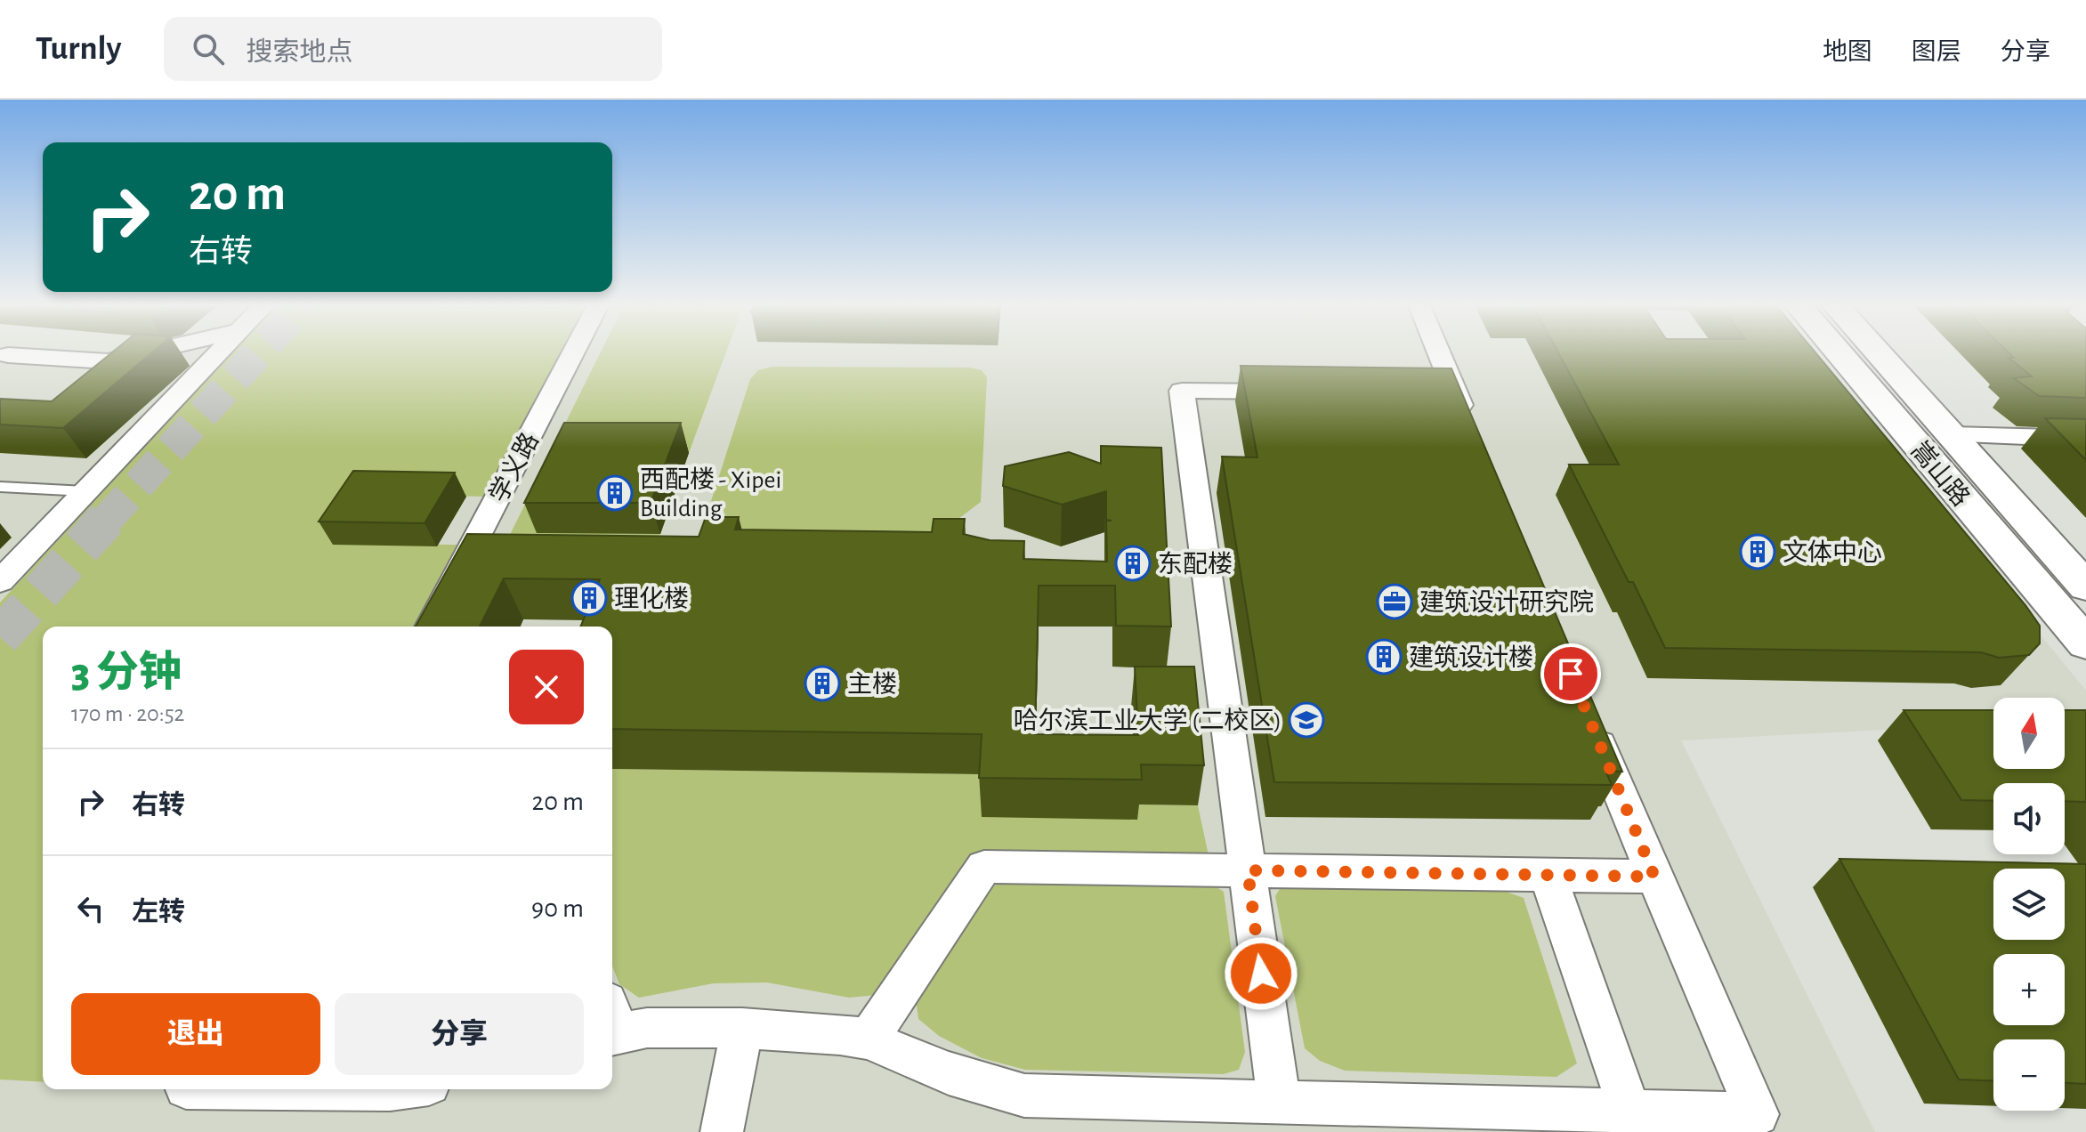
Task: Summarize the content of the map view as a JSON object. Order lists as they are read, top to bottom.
{
  "streets": {
    "main road": ["嵩山路"],
    "street": ["学义路"]
  },
  "places": {
    "building": [
      "西配楼 - Xipei Building",
      "文体中心",
      "东配楼",
      "理化楼",
      "建筑设计楼",
      "主楼"
    ],
    "office": ["建筑设计研究院"],
    "school or university": ["哈尔滨工业大学 (二校区)"]
  },
  "north": "top",
  "page": {
    "header": "Turnly",
    "search": "搜索地点",
    "nav": ["地图", "图层", "分享"],
    "turn": ["20 m", "右转"],
    "heading": ["3 分钟", "170 m · 20:52"],
    "map_buttons": ["+", "−"],
    "list": [
      {
        "name": "右转",
        "value": "20 m"
      },
      {
        "name": "左转",
        "value": "90 m"
      }
    ],
    "buttons": ["退出", "分享"]
  }
}
